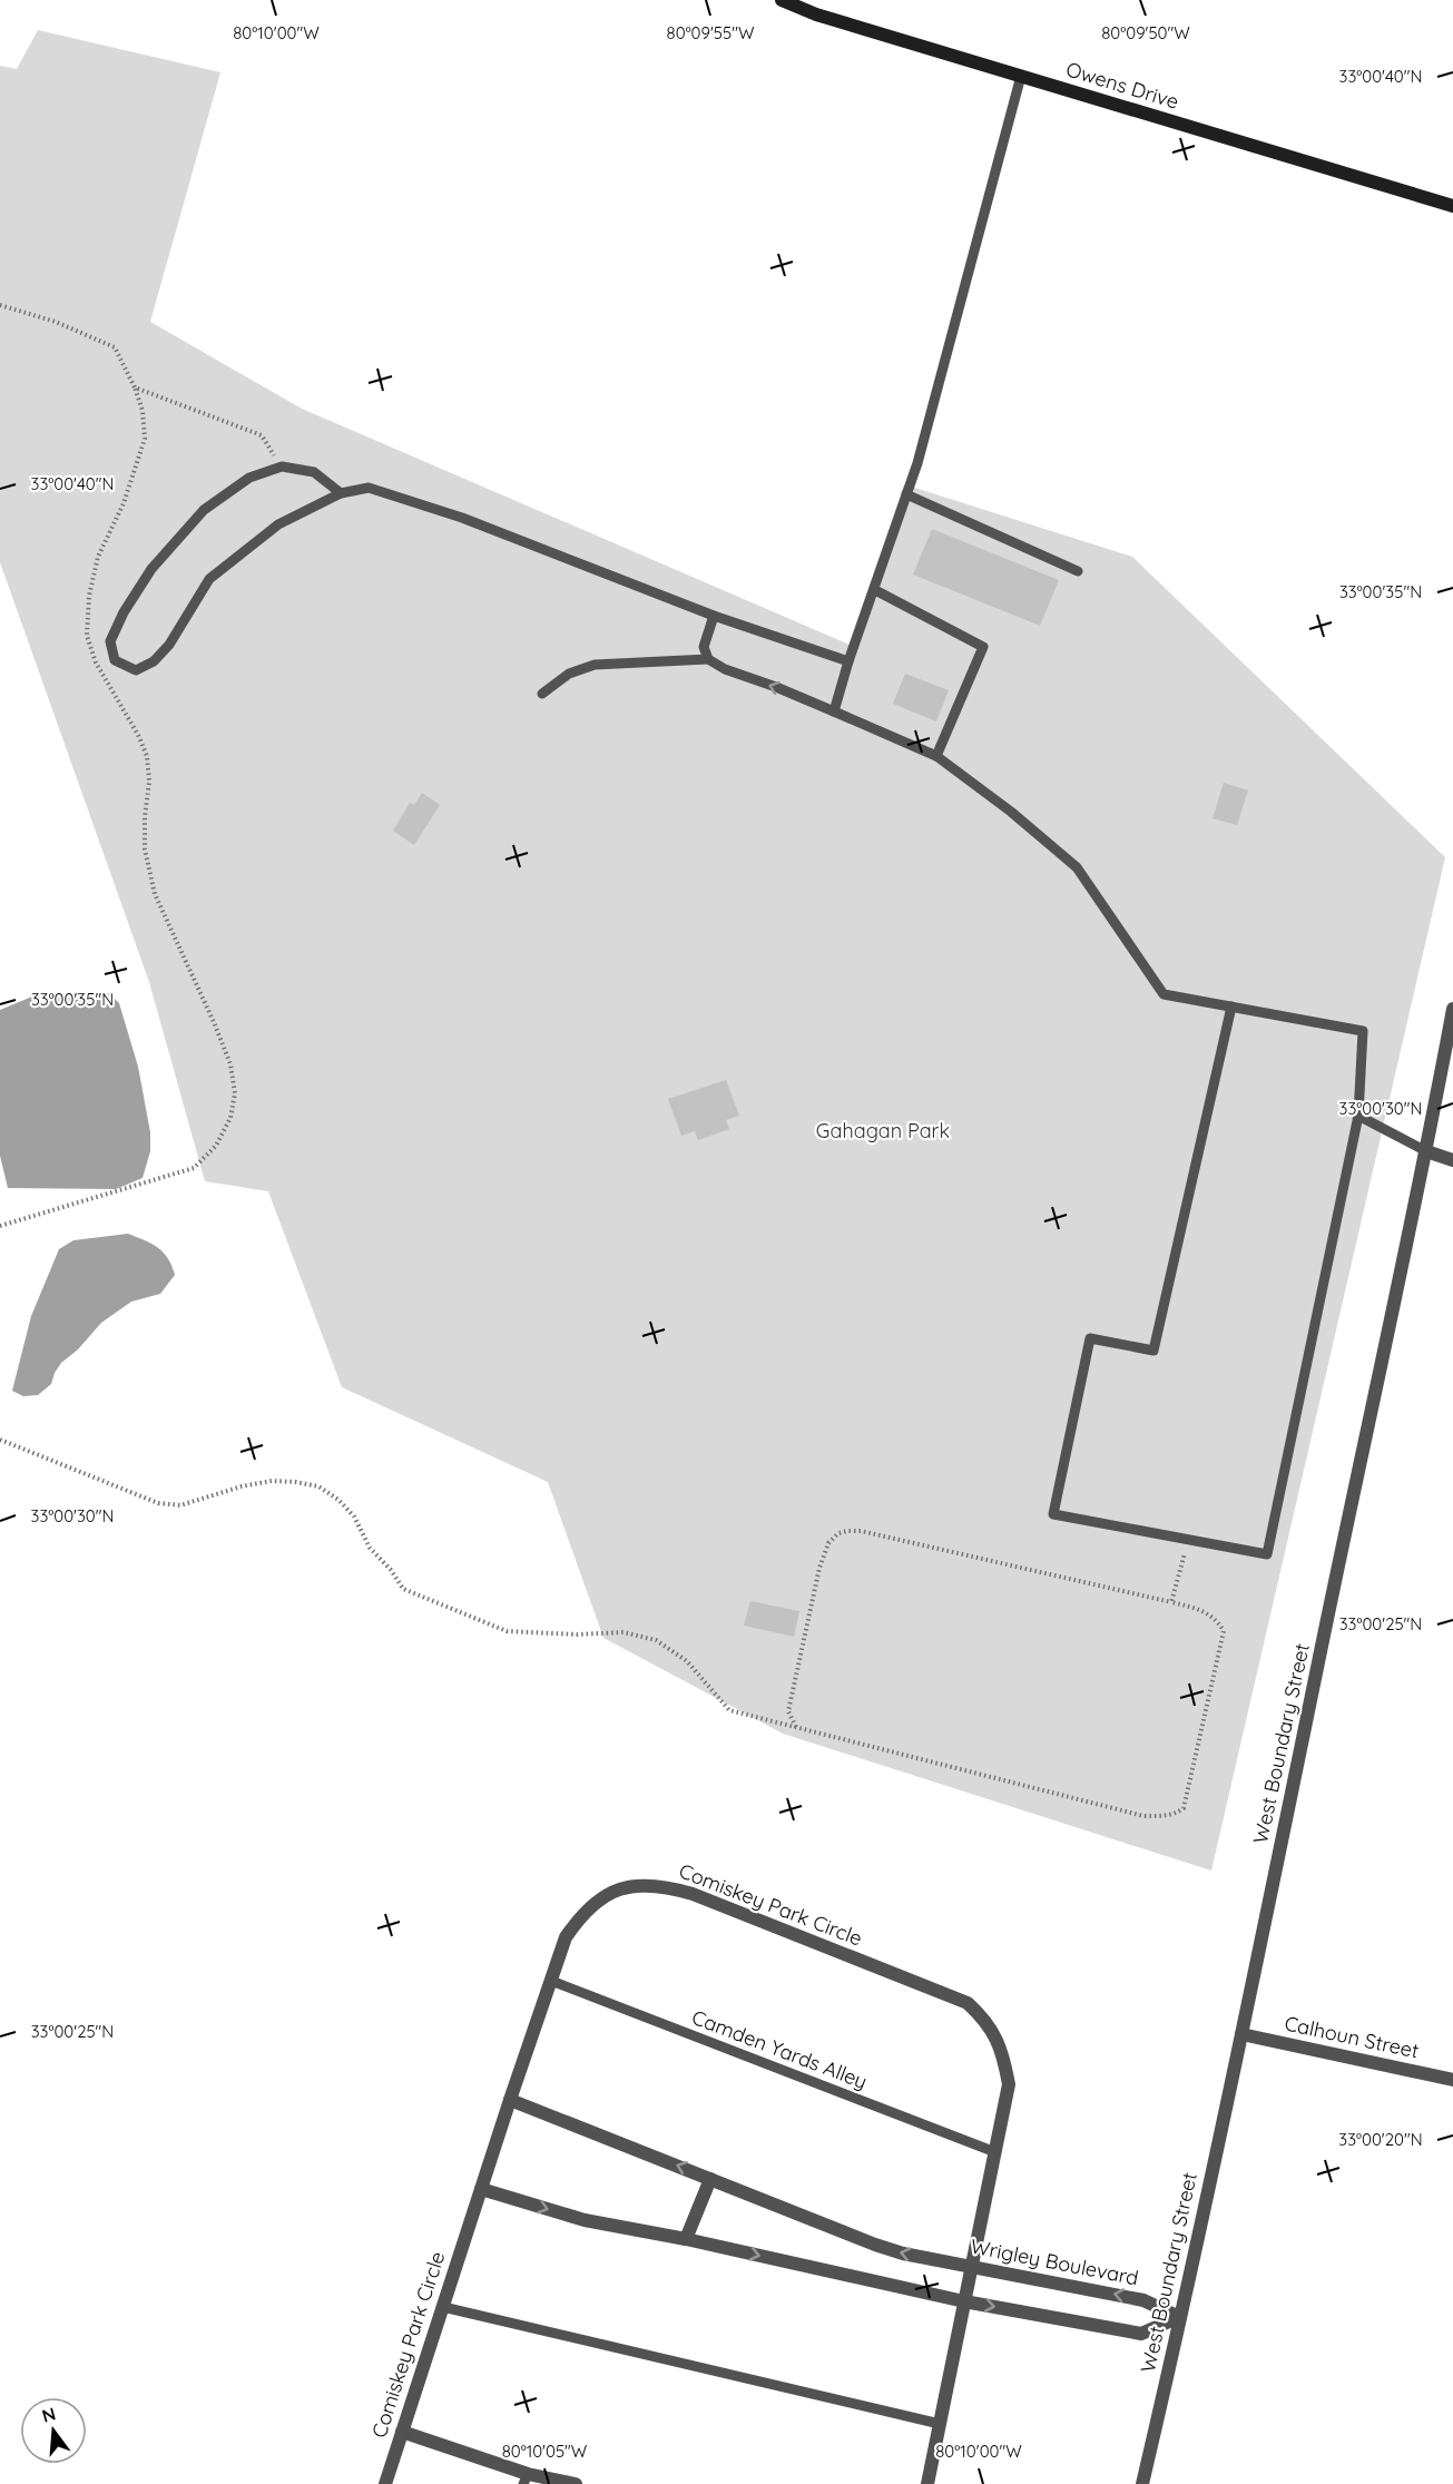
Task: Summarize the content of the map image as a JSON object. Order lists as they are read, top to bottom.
{
  "streets": {
    "street": [
      "Owens Drive",
      "West Boundary Street",
      "Comiskey Park Circle",
      "Calhoun Street",
      "Wrigley Boulevard"
    ],
    "lane": ["Camden Yards Alley"]
  },
  "crossings": [
    ["West Boundary Street", "Calhoun Street"],
    ["West Boundary Street", "Wrigley Boulevard"],
    ["Comiskey Park Circle", "Camden Yards Alley"],
    ["Comiskey Park Circle", "Wrigley Boulevard"]
  ],
  "parks": ["Gahagan Park"],
  "north": "top",
  "coordinates": [
    "80°10'00\"W",
    "80°09'55\"W",
    "80°09'50\"W",
    "33°00'40\"N",
    "33°00'35\"N",
    "33°00'30\"N",
    "33°00'25\"N",
    "33°00'20\"N",
    "80°10'05\"W"
  ]
}
